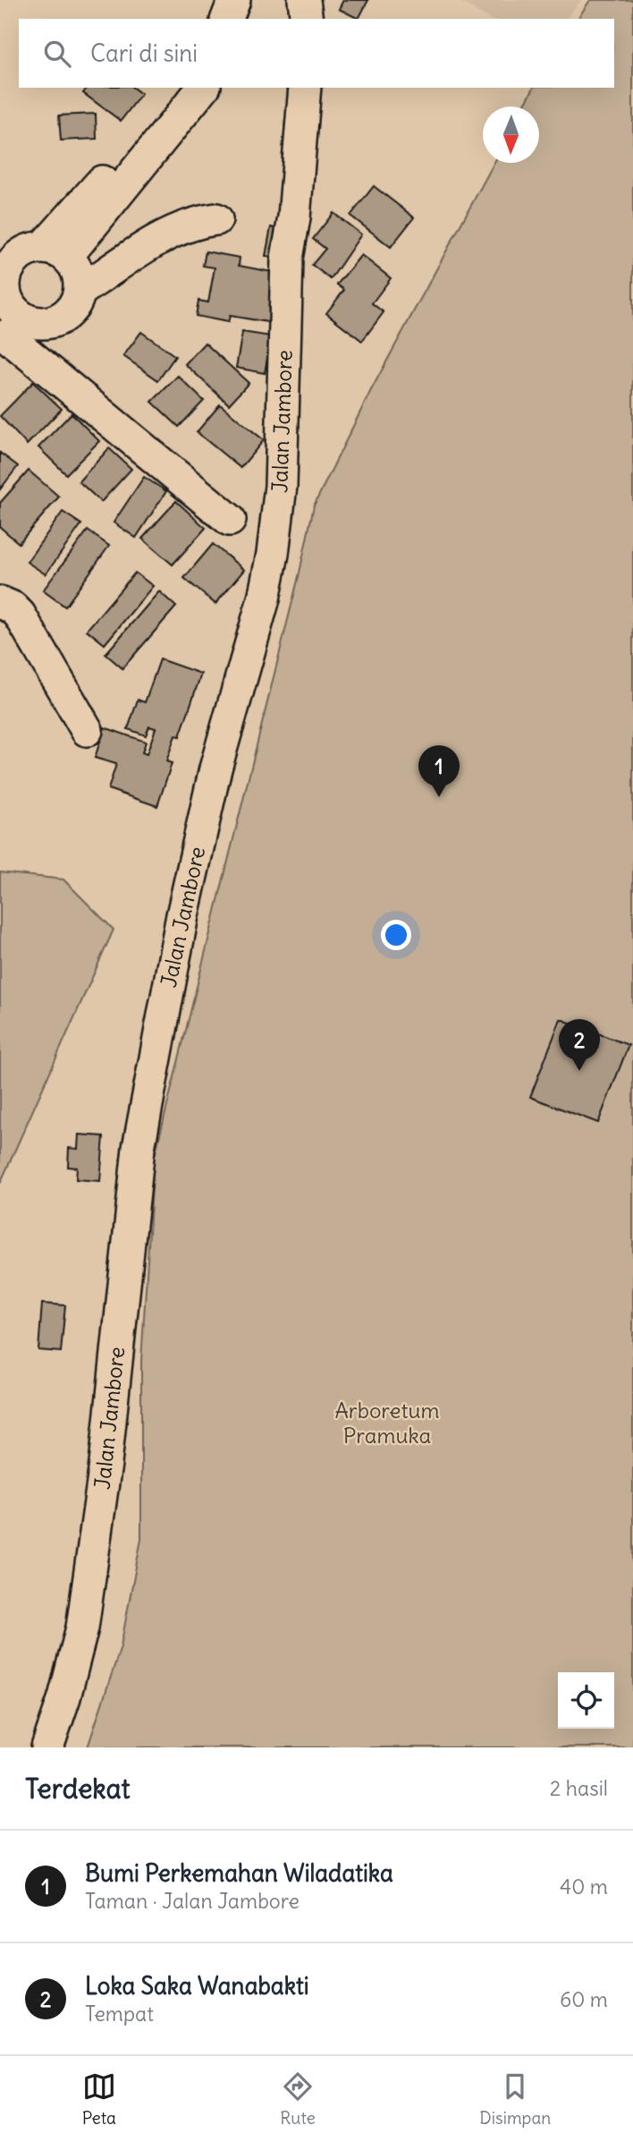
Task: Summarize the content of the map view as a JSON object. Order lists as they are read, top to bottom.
{
  "streets": {
    "street": ["Jalan Jambore"]
  },
  "parks": ["Arboretum Pramuka"],
  "north": "bottom",
  "page": {
    "search": "Cari di sini",
    "pins": ["1", "2"],
    "heading": ["Terdekat", "2 hasil"],
    "list": [
      {
        "mark": "1",
        "name": "Bumi Perkemahan Wiladatika",
        "note": "Taman · Jalan Jambore",
        "value": "40 m"
      },
      {
        "mark": "2",
        "name": "Loka Saka Wanabakti",
        "note": "Tempat",
        "value": "60 m"
      }
    ],
    "nav": ["Peta", "Rute", "Disimpan"]
  }
}
